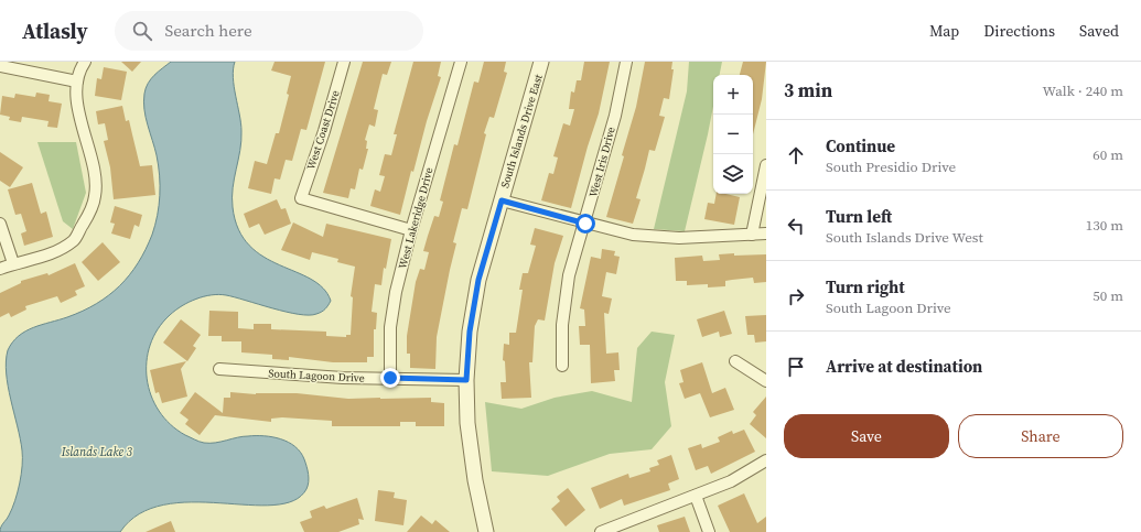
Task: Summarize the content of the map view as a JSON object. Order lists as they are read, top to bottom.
{
  "streets": {
    "street": [
      "West Coast Drive",
      "South Islands Drive East",
      "West Iris Drive",
      "West Lakeridge Drive",
      "South Lagoon Drive"
    ]
  },
  "crossings": [
    ["West Coast Drive", "West Lakeridge Drive"],
    ["South Islands Drive East", "South Lagoon Drive"],
    ["West Lakeridge Drive", "South Lagoon Drive"]
  ],
  "water": ["Islands Lake 3"],
  "page": {
    "header": "Atlasly",
    "search": "Search here",
    "nav": ["Map", "Directions", "Saved"],
    "heading": ["3 min", "Walk · 240 m"],
    "map_buttons": ["+", "−"],
    "list": [
      ["Continue", "South Presidio Drive", "60 m"],
      ["Turn left", "South Islands Drive West", "130 m"],
      ["Turn right", "South Lagoon Drive", "50 m"],
      "Arrive at destination"
    ],
    "buttons": ["Save", "Share"]
  }
}
